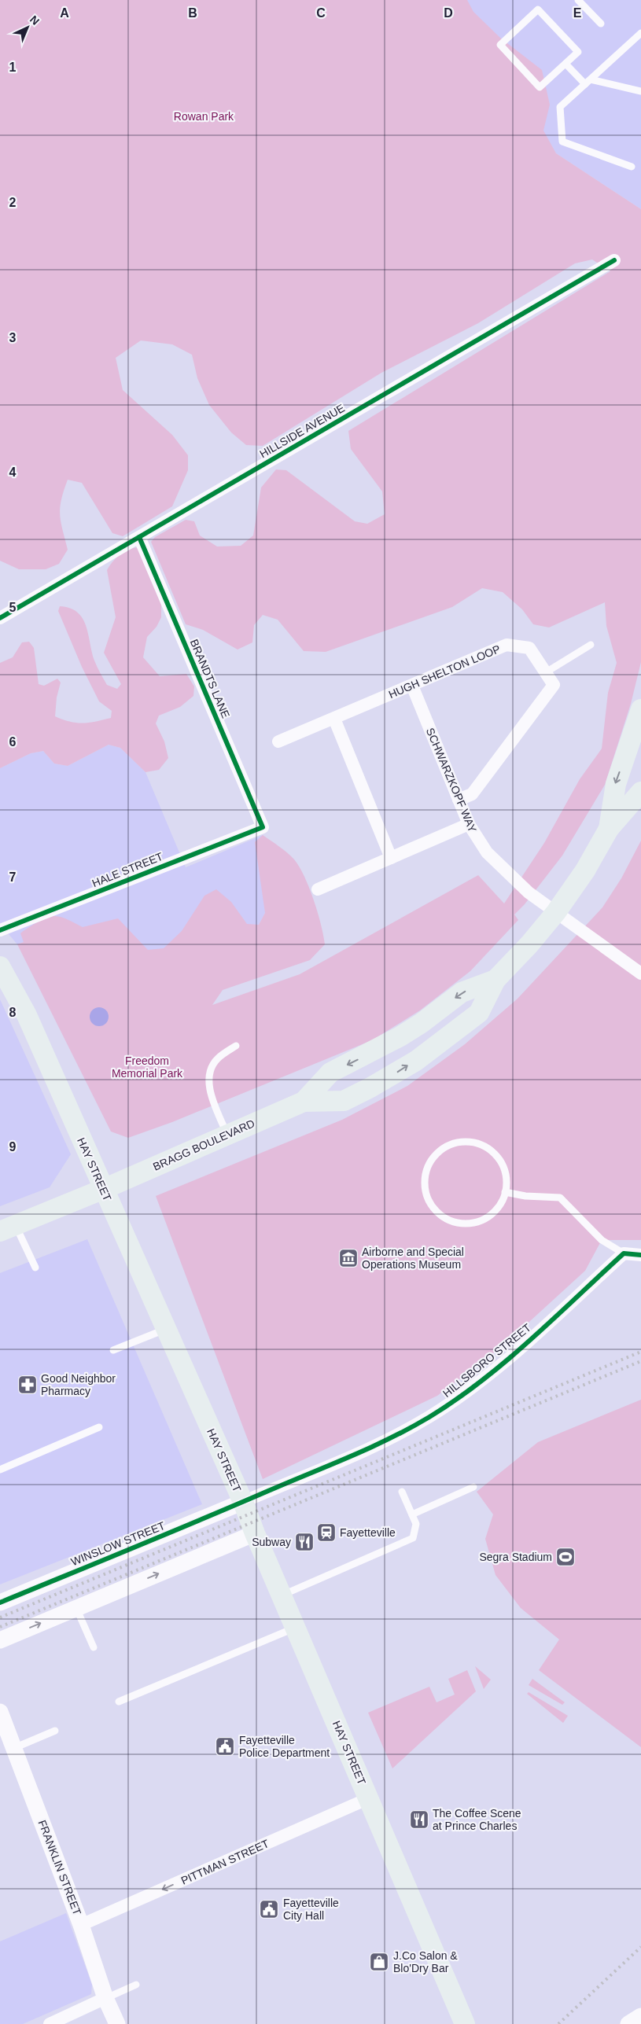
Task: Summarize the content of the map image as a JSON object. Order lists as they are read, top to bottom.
{
  "streets": {
    "main road": ["BRAGG BOULEVARD", "HAY STREET"],
    "street": [
      "HILLSIDE AVENUE",
      "HUGH SHELTON LOOP",
      "BRANDTS LANE",
      "SCHWARZKOPF WAY",
      "HALE STREET",
      "HILLSBORO STREET",
      "WINSLOW STREET",
      "PITTMAN STREET",
      "FRANKLIN STREET"
    ]
  },
  "crossings": [
    ["HILLSIDE AVENUE", "BRANDTS LANE"],
    ["HUGH SHELTON LOOP", "SCHWARZKOPF WAY"],
    ["BRANDTS LANE", "HALE STREET"],
    ["SCHWARZKOPF WAY", "BRAGG BOULEVARD"],
    ["BRAGG BOULEVARD", "HAY STREET"],
    ["HAY STREET", "HILLSBORO STREET"],
    ["HAY STREET", "WINSLOW STREET"],
    ["HAY STREET", "PITTMAN STREET"],
    ["HILLSBORO STREET", "WINSLOW STREET"],
    ["PITTMAN STREET", "FRANKLIN STREET"]
  ],
  "one_way": ["PITTMAN STREET"],
  "parks": ["Rowan Park", "Freedom Memorial Park"],
  "places": {
    "museum": ["Airborne and Special Operations Museum"],
    "pharmacy": ["Good Neighbor Pharmacy"],
    "station": ["Fayetteville"],
    "restaurant": ["Subway", "The Coffee Scene at Prince Charles"],
    "sports": ["Segra Stadium"],
    "public building": ["Fayetteville Police Department", "Fayetteville City Hall"],
    "shop": ["J.Co Salon & Blo'Dry Bar"]
  },
  "north": "top right",
  "grid": {
    "columns": [
      "A",
      "B",
      "C",
      "D",
      "E"
    ],
    "rows": [
      "1",
      "2",
      "3",
      "4",
      "5",
      "6",
      "7",
      "8",
      "9"
    ]
  }
}
